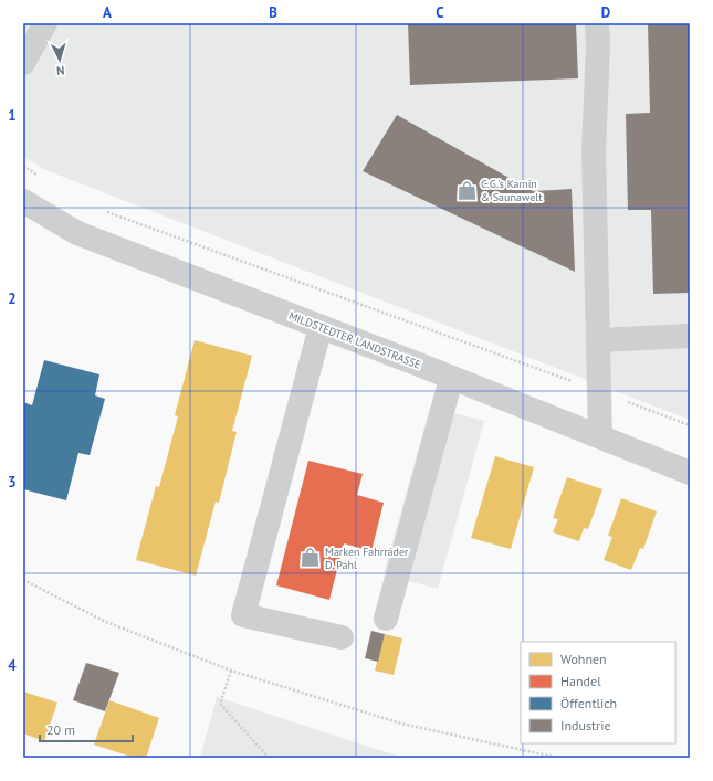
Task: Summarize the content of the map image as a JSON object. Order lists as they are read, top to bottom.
{
  "streets": {
    "street": ["MILDSTEDTER LANDSTRASSE"]
  },
  "places": {
    "shop": ["C.G.'s Kamin & Saunawelt", "Marken Fahrräder D. Pahl"]
  },
  "legend": [
    "Wohnen",
    "Handel",
    "Öffentlich",
    "Industrie"
  ],
  "scale_bar": "20 m",
  "north": "bottom",
  "grid": {
    "columns": [
      "A",
      "B",
      "C",
      "D"
    ],
    "rows": [
      "1",
      "2",
      "3",
      "4"
    ]
  }
}
